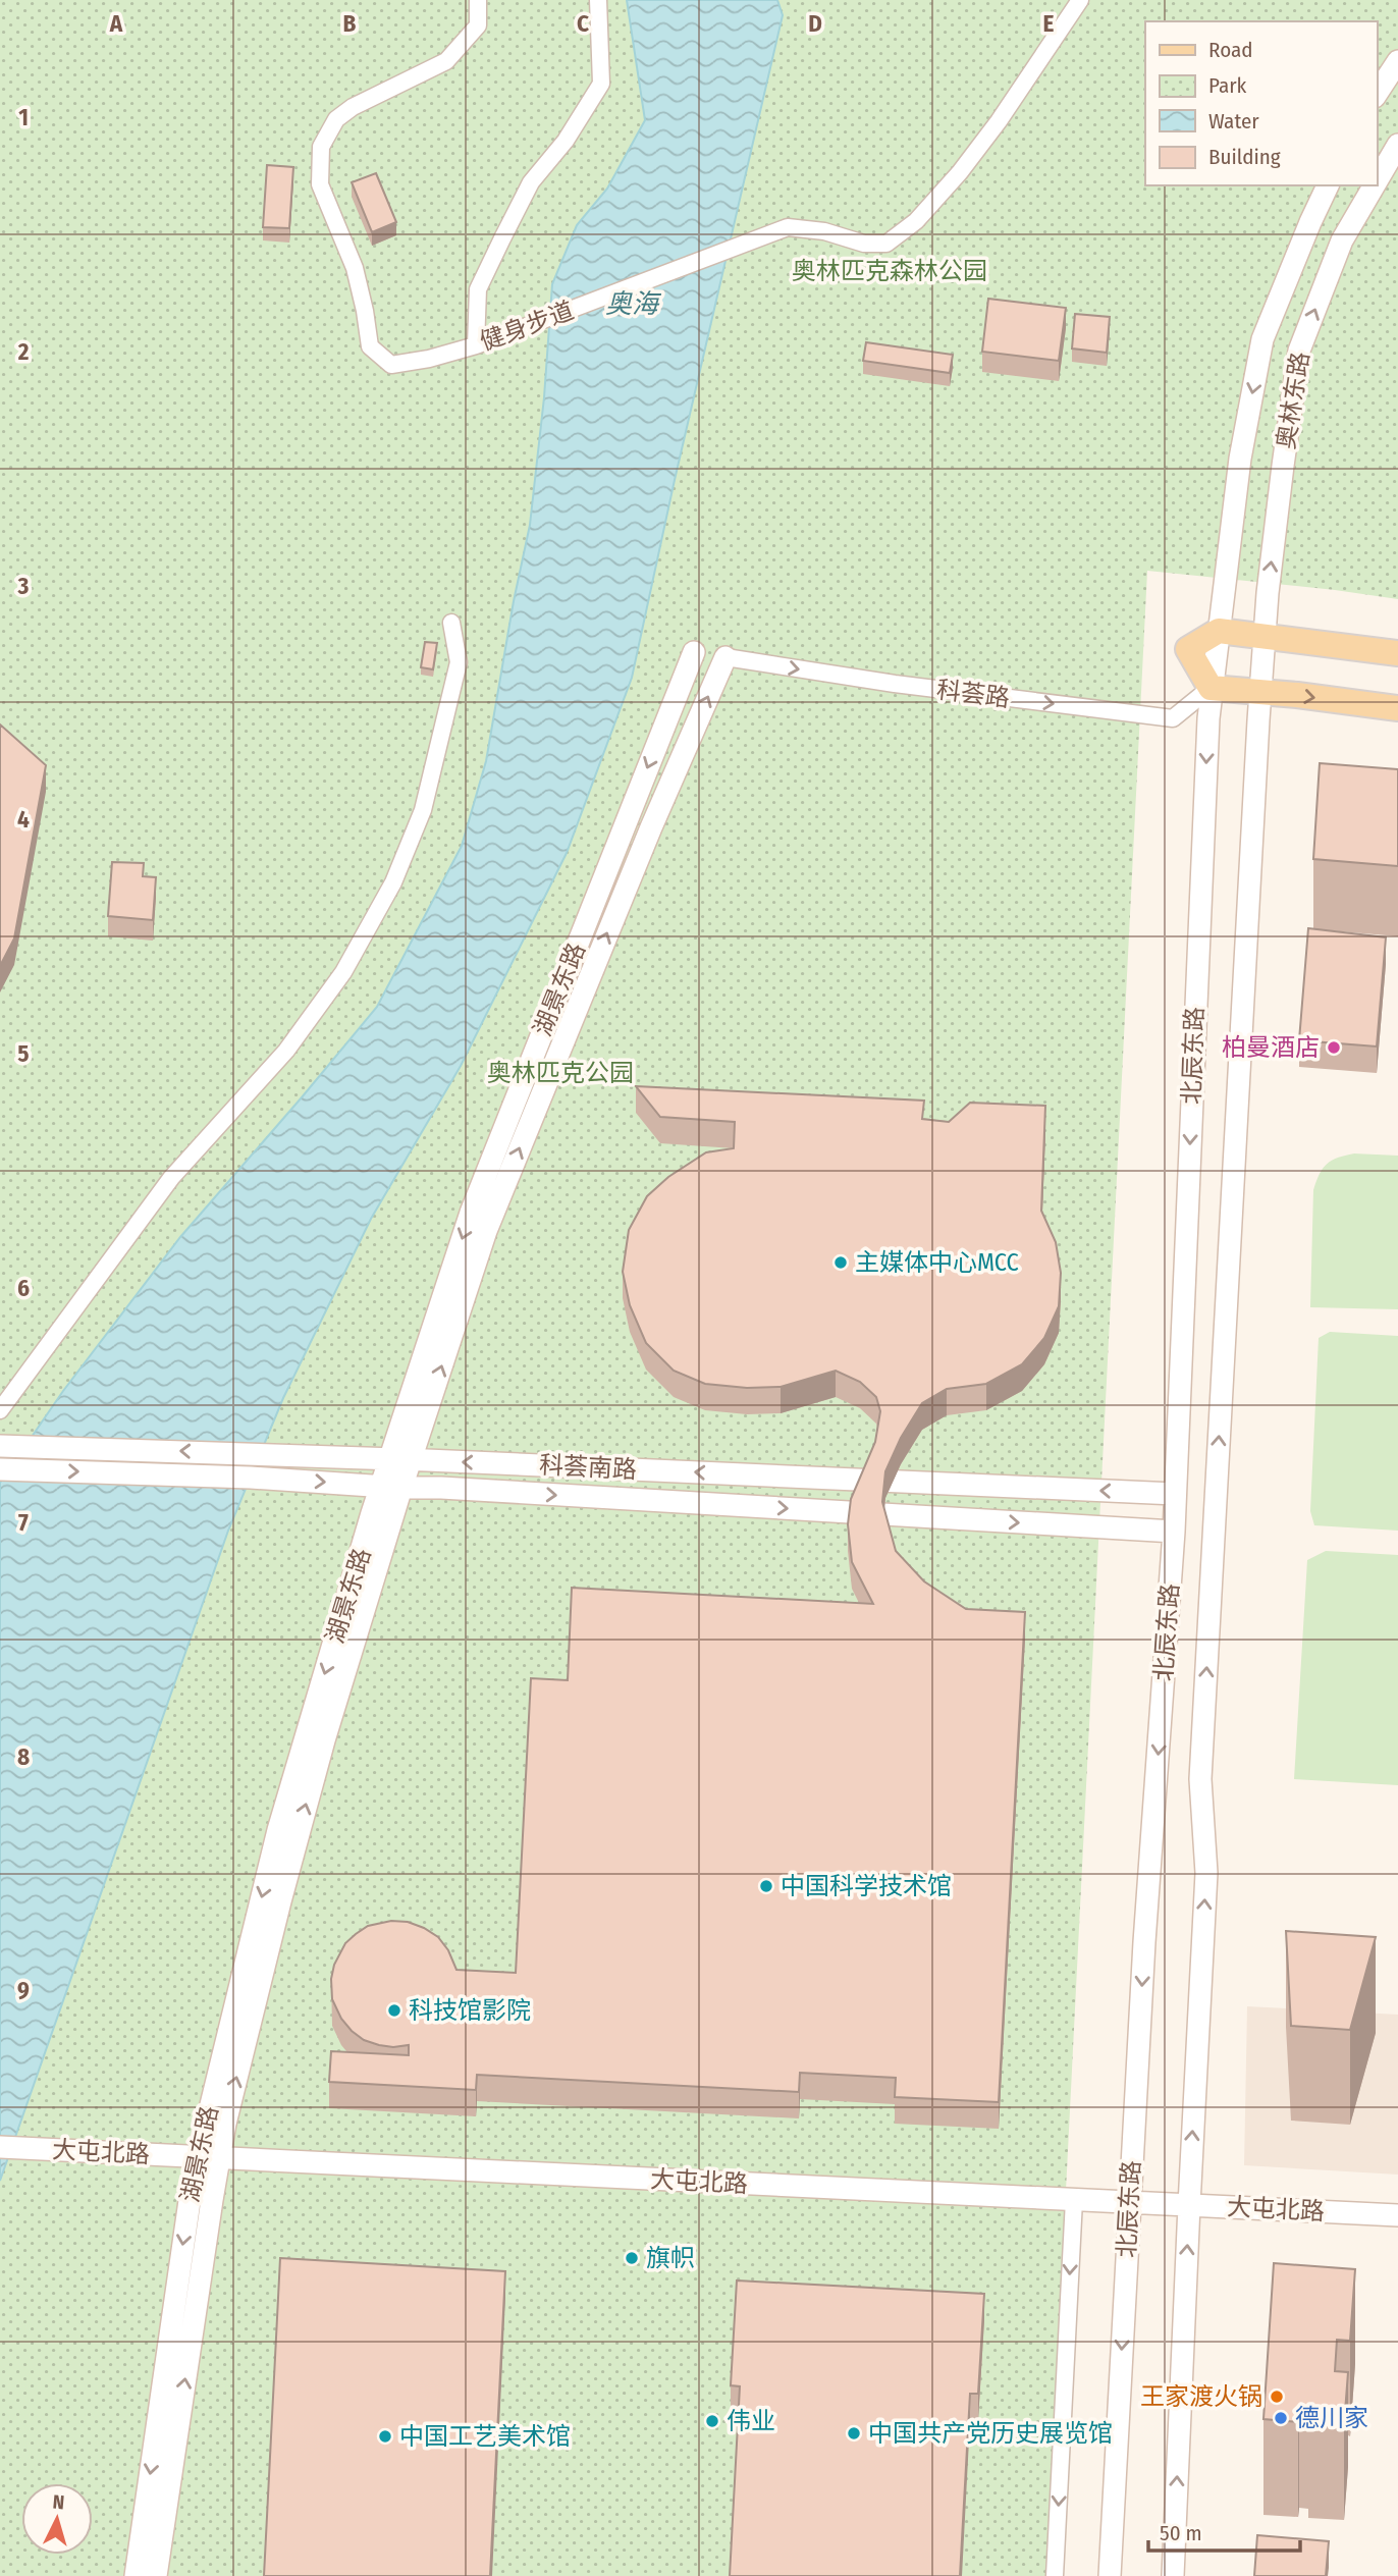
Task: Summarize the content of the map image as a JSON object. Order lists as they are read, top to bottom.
{
  "streets": {
    "street": [
      "健身步道",
      "奥林东路",
      "科荟路",
      "湖景东路",
      "北辰东路",
      "科荟南路",
      "大屯北路"
    ]
  },
  "crossings": [
    ["奥林东路", "北辰东路"],
    ["科荟路", "湖景东路"],
    ["科荟路", "北辰东路"],
    ["湖景东路", "科荟南路"],
    ["湖景东路", "大屯北路"],
    ["北辰东路", "科荟南路"],
    ["北辰东路", "大屯北路"]
  ],
  "one_way": ["科荟路"],
  "water": ["奥海"],
  "parks": ["奥林匹克森林公园", "奥林匹克公园"],
  "places": [
    "柏曼酒店",
    "主媒体中心MCC",
    "中国科学技术馆",
    "科技馆影院",
    "旗帜",
    "王家渡火锅",
    "德川家",
    "伟业",
    "中国共产党历史展览馆",
    "中国工艺美术馆"
  ],
  "legend": [
    "Road",
    "Park",
    "Water",
    "Building"
  ],
  "scale_bar": "50 m",
  "north": "top",
  "grid": {
    "columns": [
      "A",
      "B",
      "C",
      "D",
      "E"
    ],
    "rows": [
      "1",
      "2",
      "3",
      "4",
      "5",
      "6",
      "7",
      "8",
      "9"
    ]
  }
}
